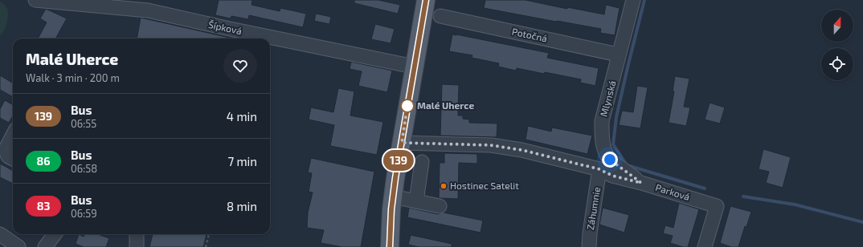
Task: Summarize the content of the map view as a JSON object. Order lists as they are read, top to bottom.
{
  "streets": {
    "street": [
      "Šípková",
      "Potočná",
      "Mlynská",
      "Parková",
      "Záhumnie"
    ]
  },
  "crossings": [
    ["Potočná", "Mlynská"],
    ["Mlynská", "Parková"],
    ["Parková", "Záhumnie"]
  ],
  "places": ["Malé Uherce", "Hostinec Satelit"],
  "lines": ["bus line 139"],
  "north": "top",
  "page": {
    "on_map": "139",
    "heading": ["Malé Uherce", "Walk · 3 min · 200 m"],
    "list": [
      {
        "mark": "139",
        "name": "Bus",
        "note": "06:55",
        "value": "4 min"
      },
      {
        "mark": "86",
        "name": "Bus",
        "note": "06:58",
        "value": "7 min"
      },
      {
        "mark": "83",
        "name": "Bus",
        "note": "06:59",
        "value": "8 min"
      }
    ]
  }
}
